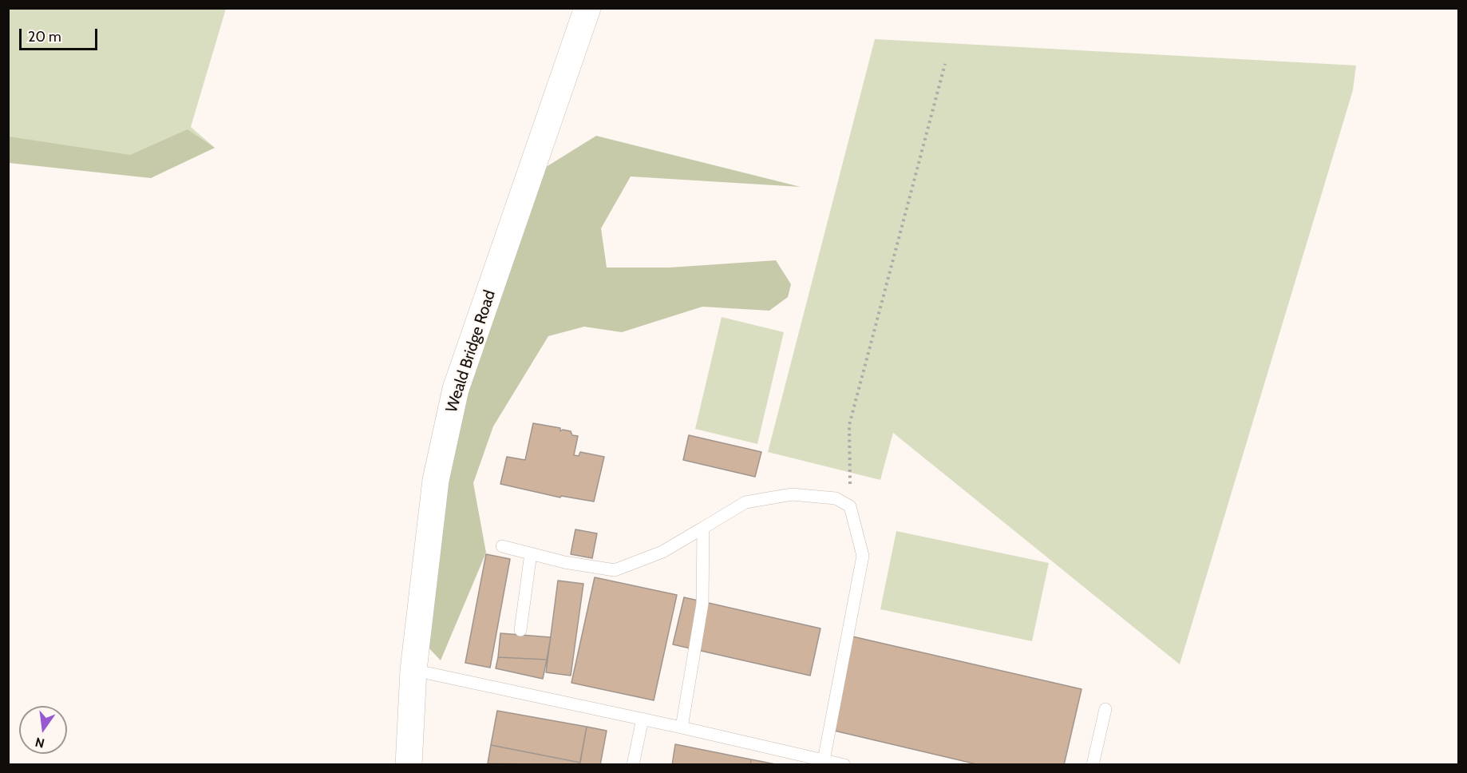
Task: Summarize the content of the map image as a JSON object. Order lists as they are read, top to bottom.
{
  "streets": {
    "street": ["Weald Bridge Road"]
  },
  "scale_bar": "20 m",
  "north": "bottom"
}
